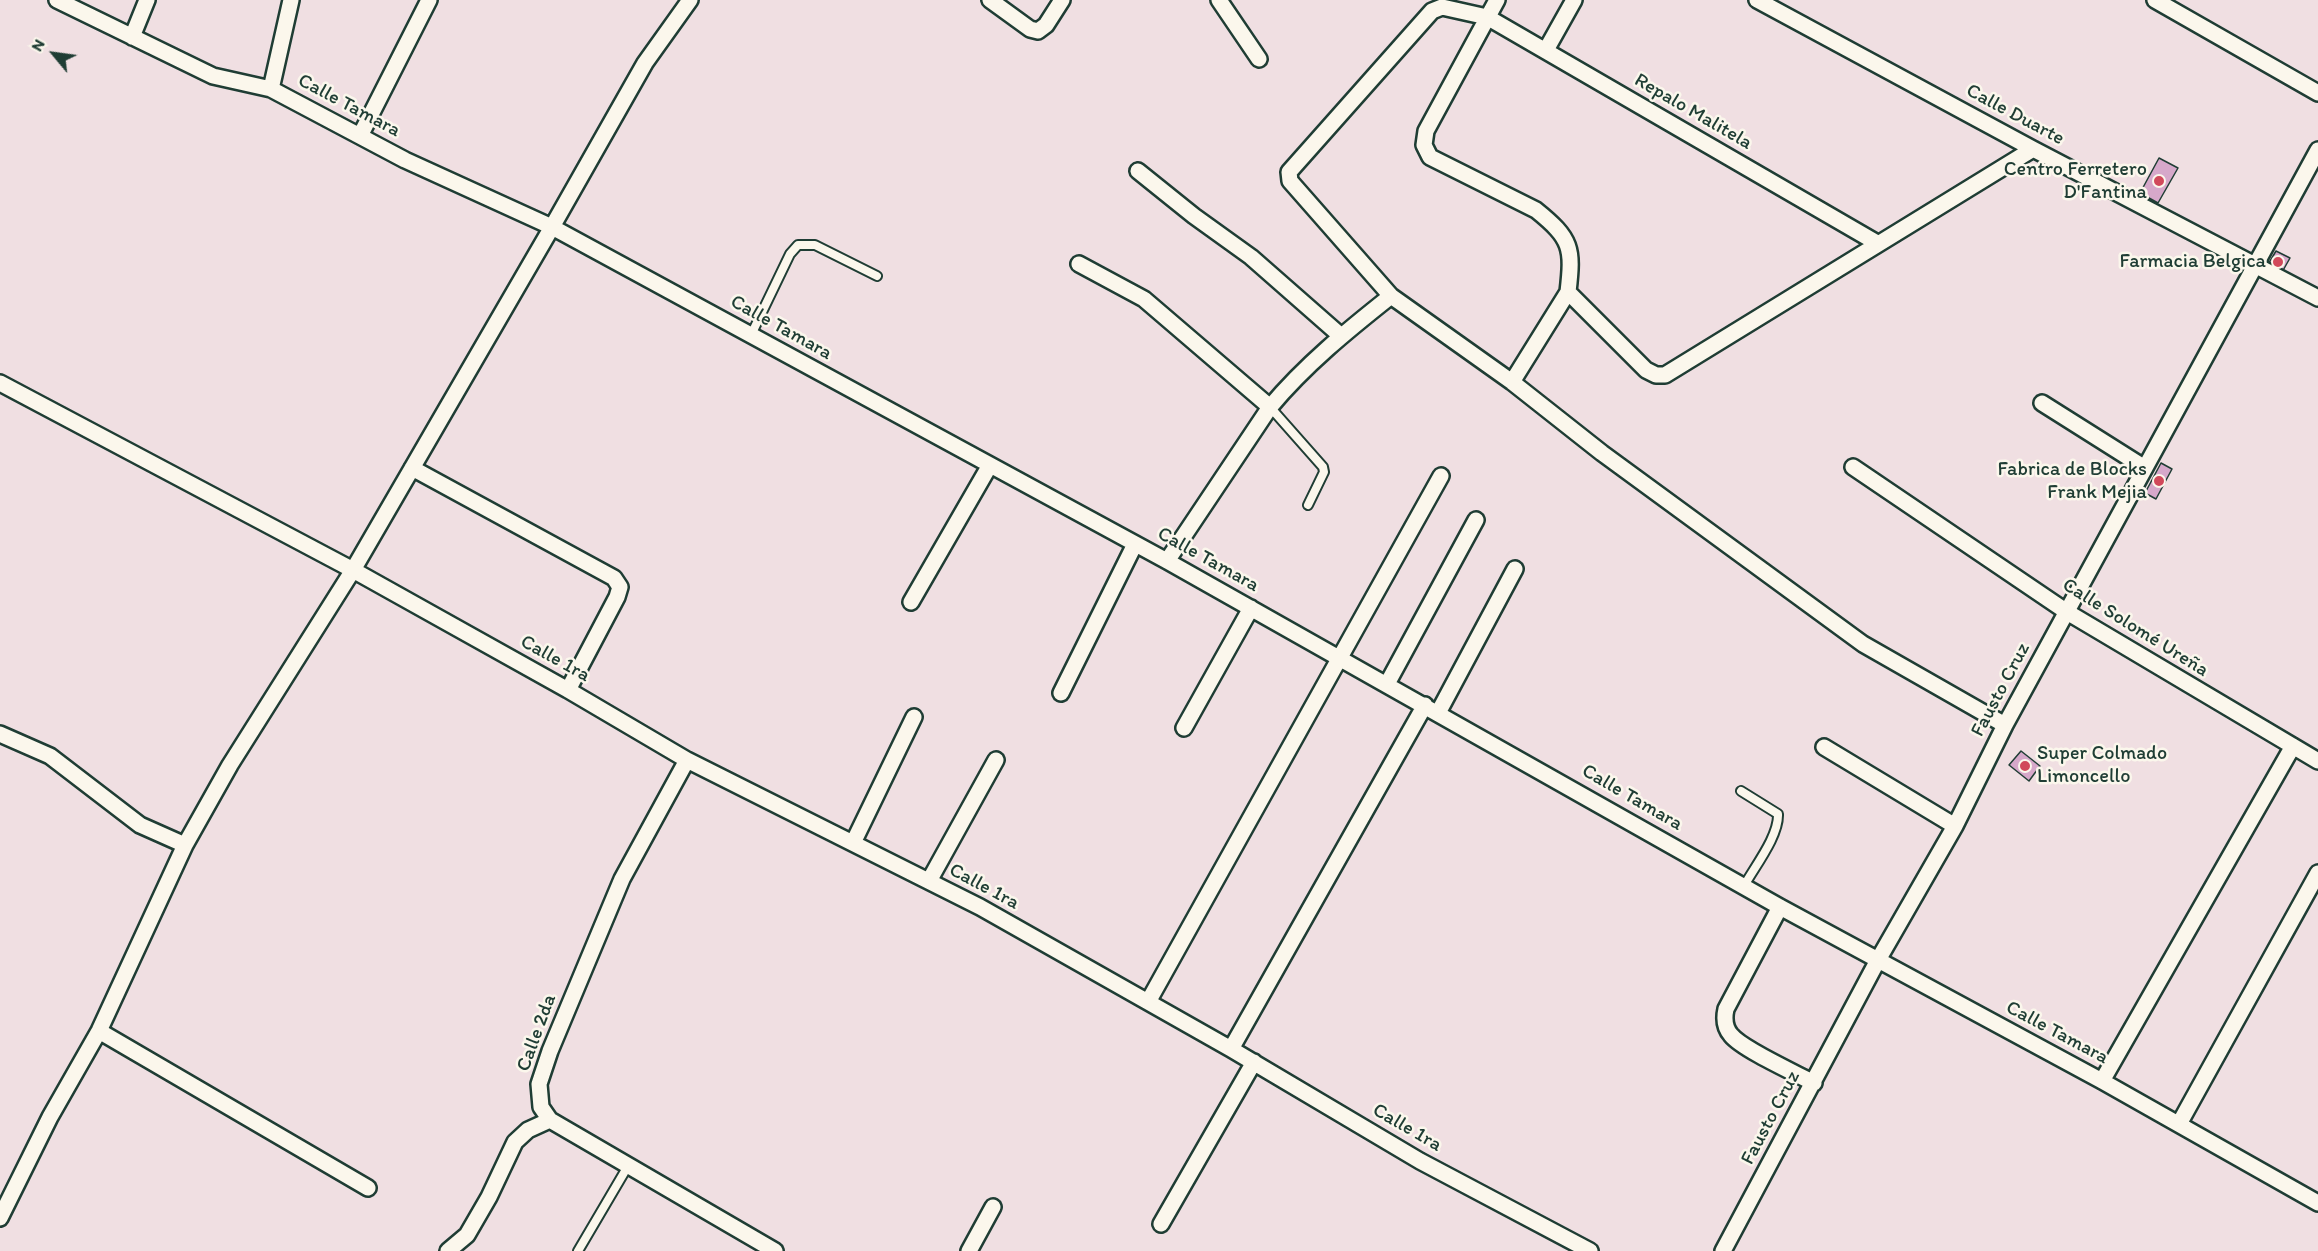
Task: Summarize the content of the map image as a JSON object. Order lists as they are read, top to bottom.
{
  "streets": {
    "street": [
      "Calle Tamara",
      "Repalo Malitela",
      "Calle Duarte",
      "Calle Solomé Ureña",
      "Calle 1ra",
      "Fausto Cruz",
      "Calle 2da"
    ]
  },
  "crossings": [
    ["Calle Tamara", "Fausto Cruz"],
    ["Calle Duarte", "Fausto Cruz"],
    ["Calle Solomé Ureña", "Fausto Cruz"],
    ["Calle 1ra", "Calle 2da"]
  ],
  "places": [
    "Centro Ferretero D'Fantina",
    "Farmacia Belgica",
    "Fabrica de Blocks Frank Mejia",
    "Super Colmado Limoncello"
  ],
  "north": "top left"
}
